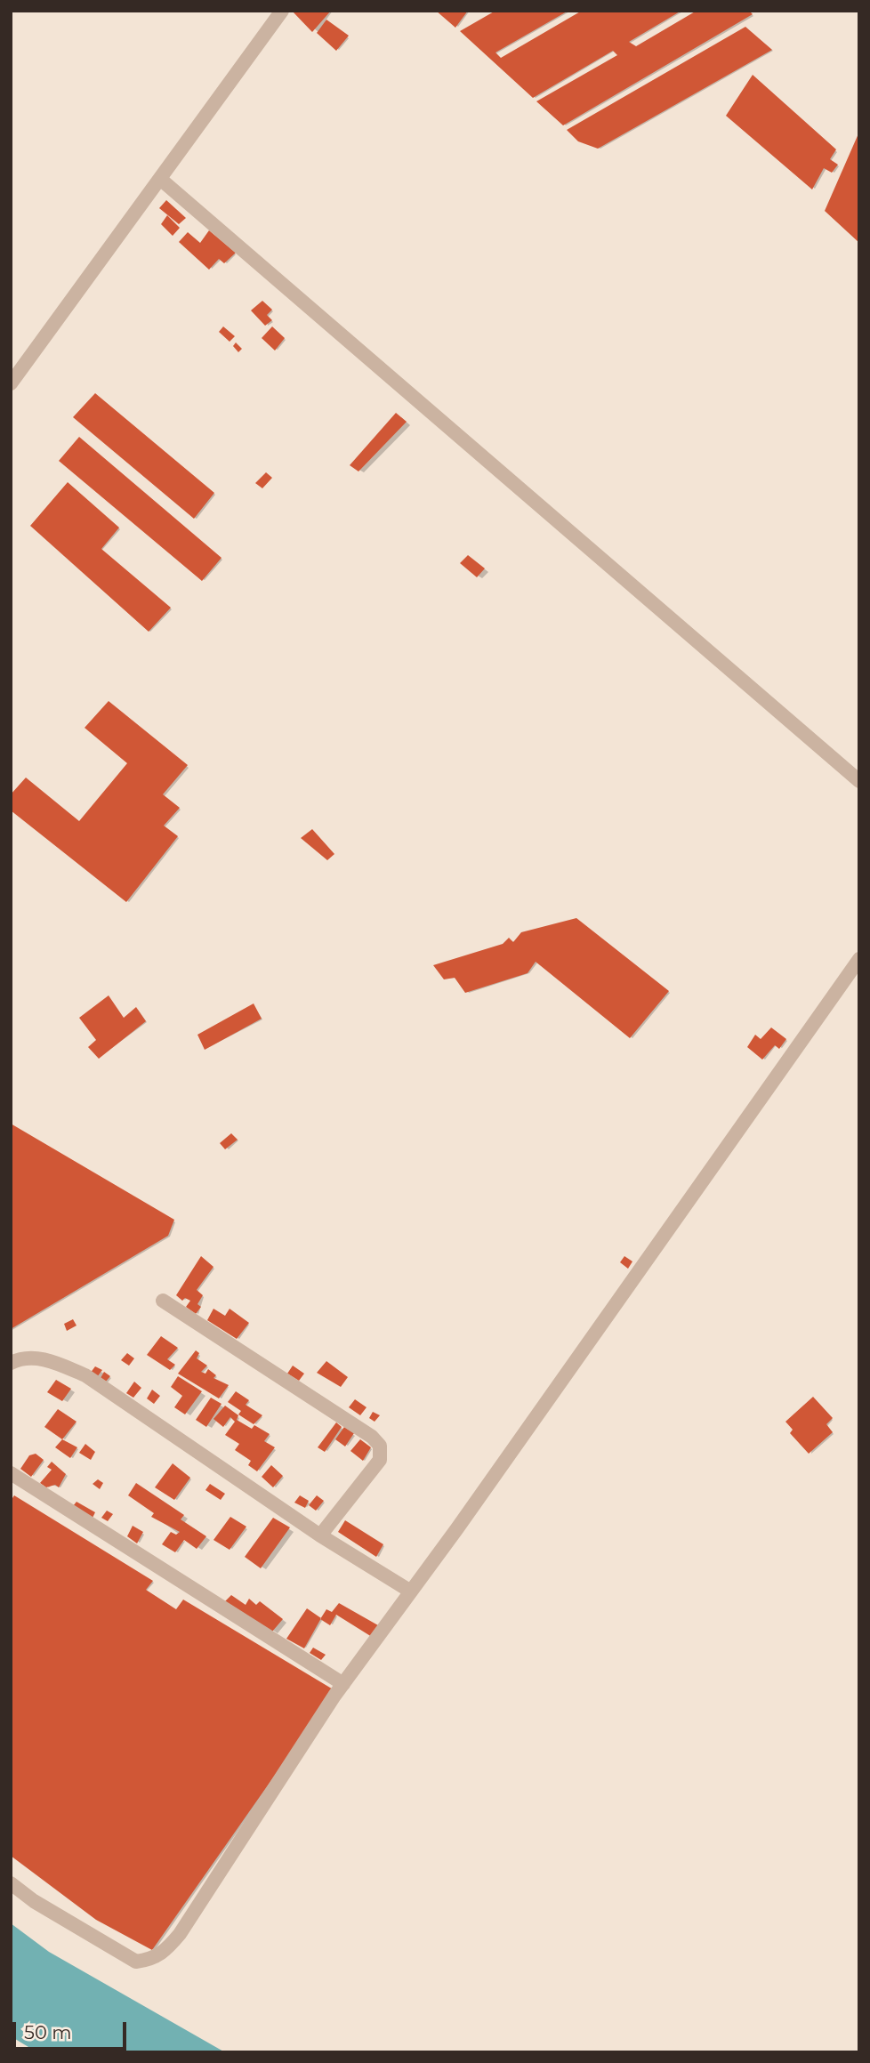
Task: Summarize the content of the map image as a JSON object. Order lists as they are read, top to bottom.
{
  "scale_bar": "50 m"
}
